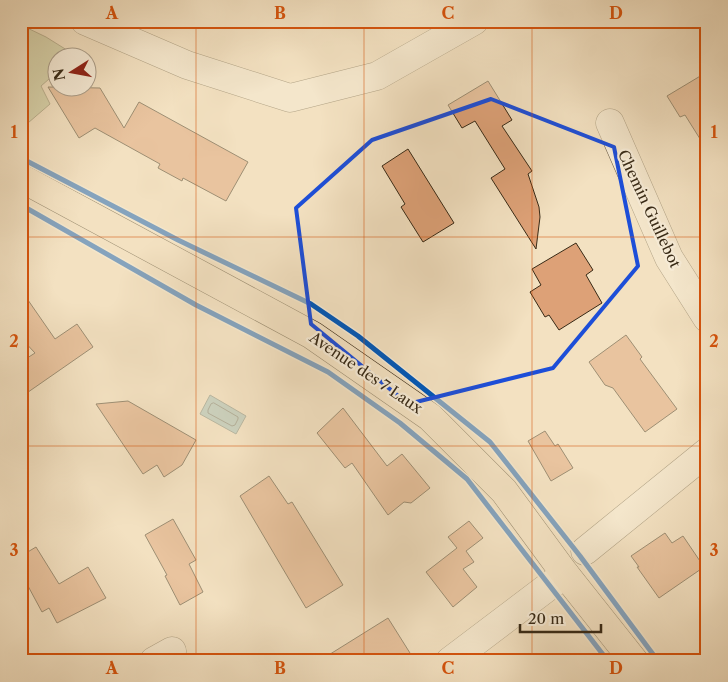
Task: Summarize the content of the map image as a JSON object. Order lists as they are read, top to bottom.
{
  "streets": {
    "main road": ["Avenue des 7 Laux"],
    "street": ["Chemin Guillebot"]
  },
  "scale_bar": "20 m",
  "north": "left",
  "grid": {
    "columns": [
      "A",
      "B",
      "C",
      "D"
    ],
    "rows": ["1", "2", "3"]
  }
}
